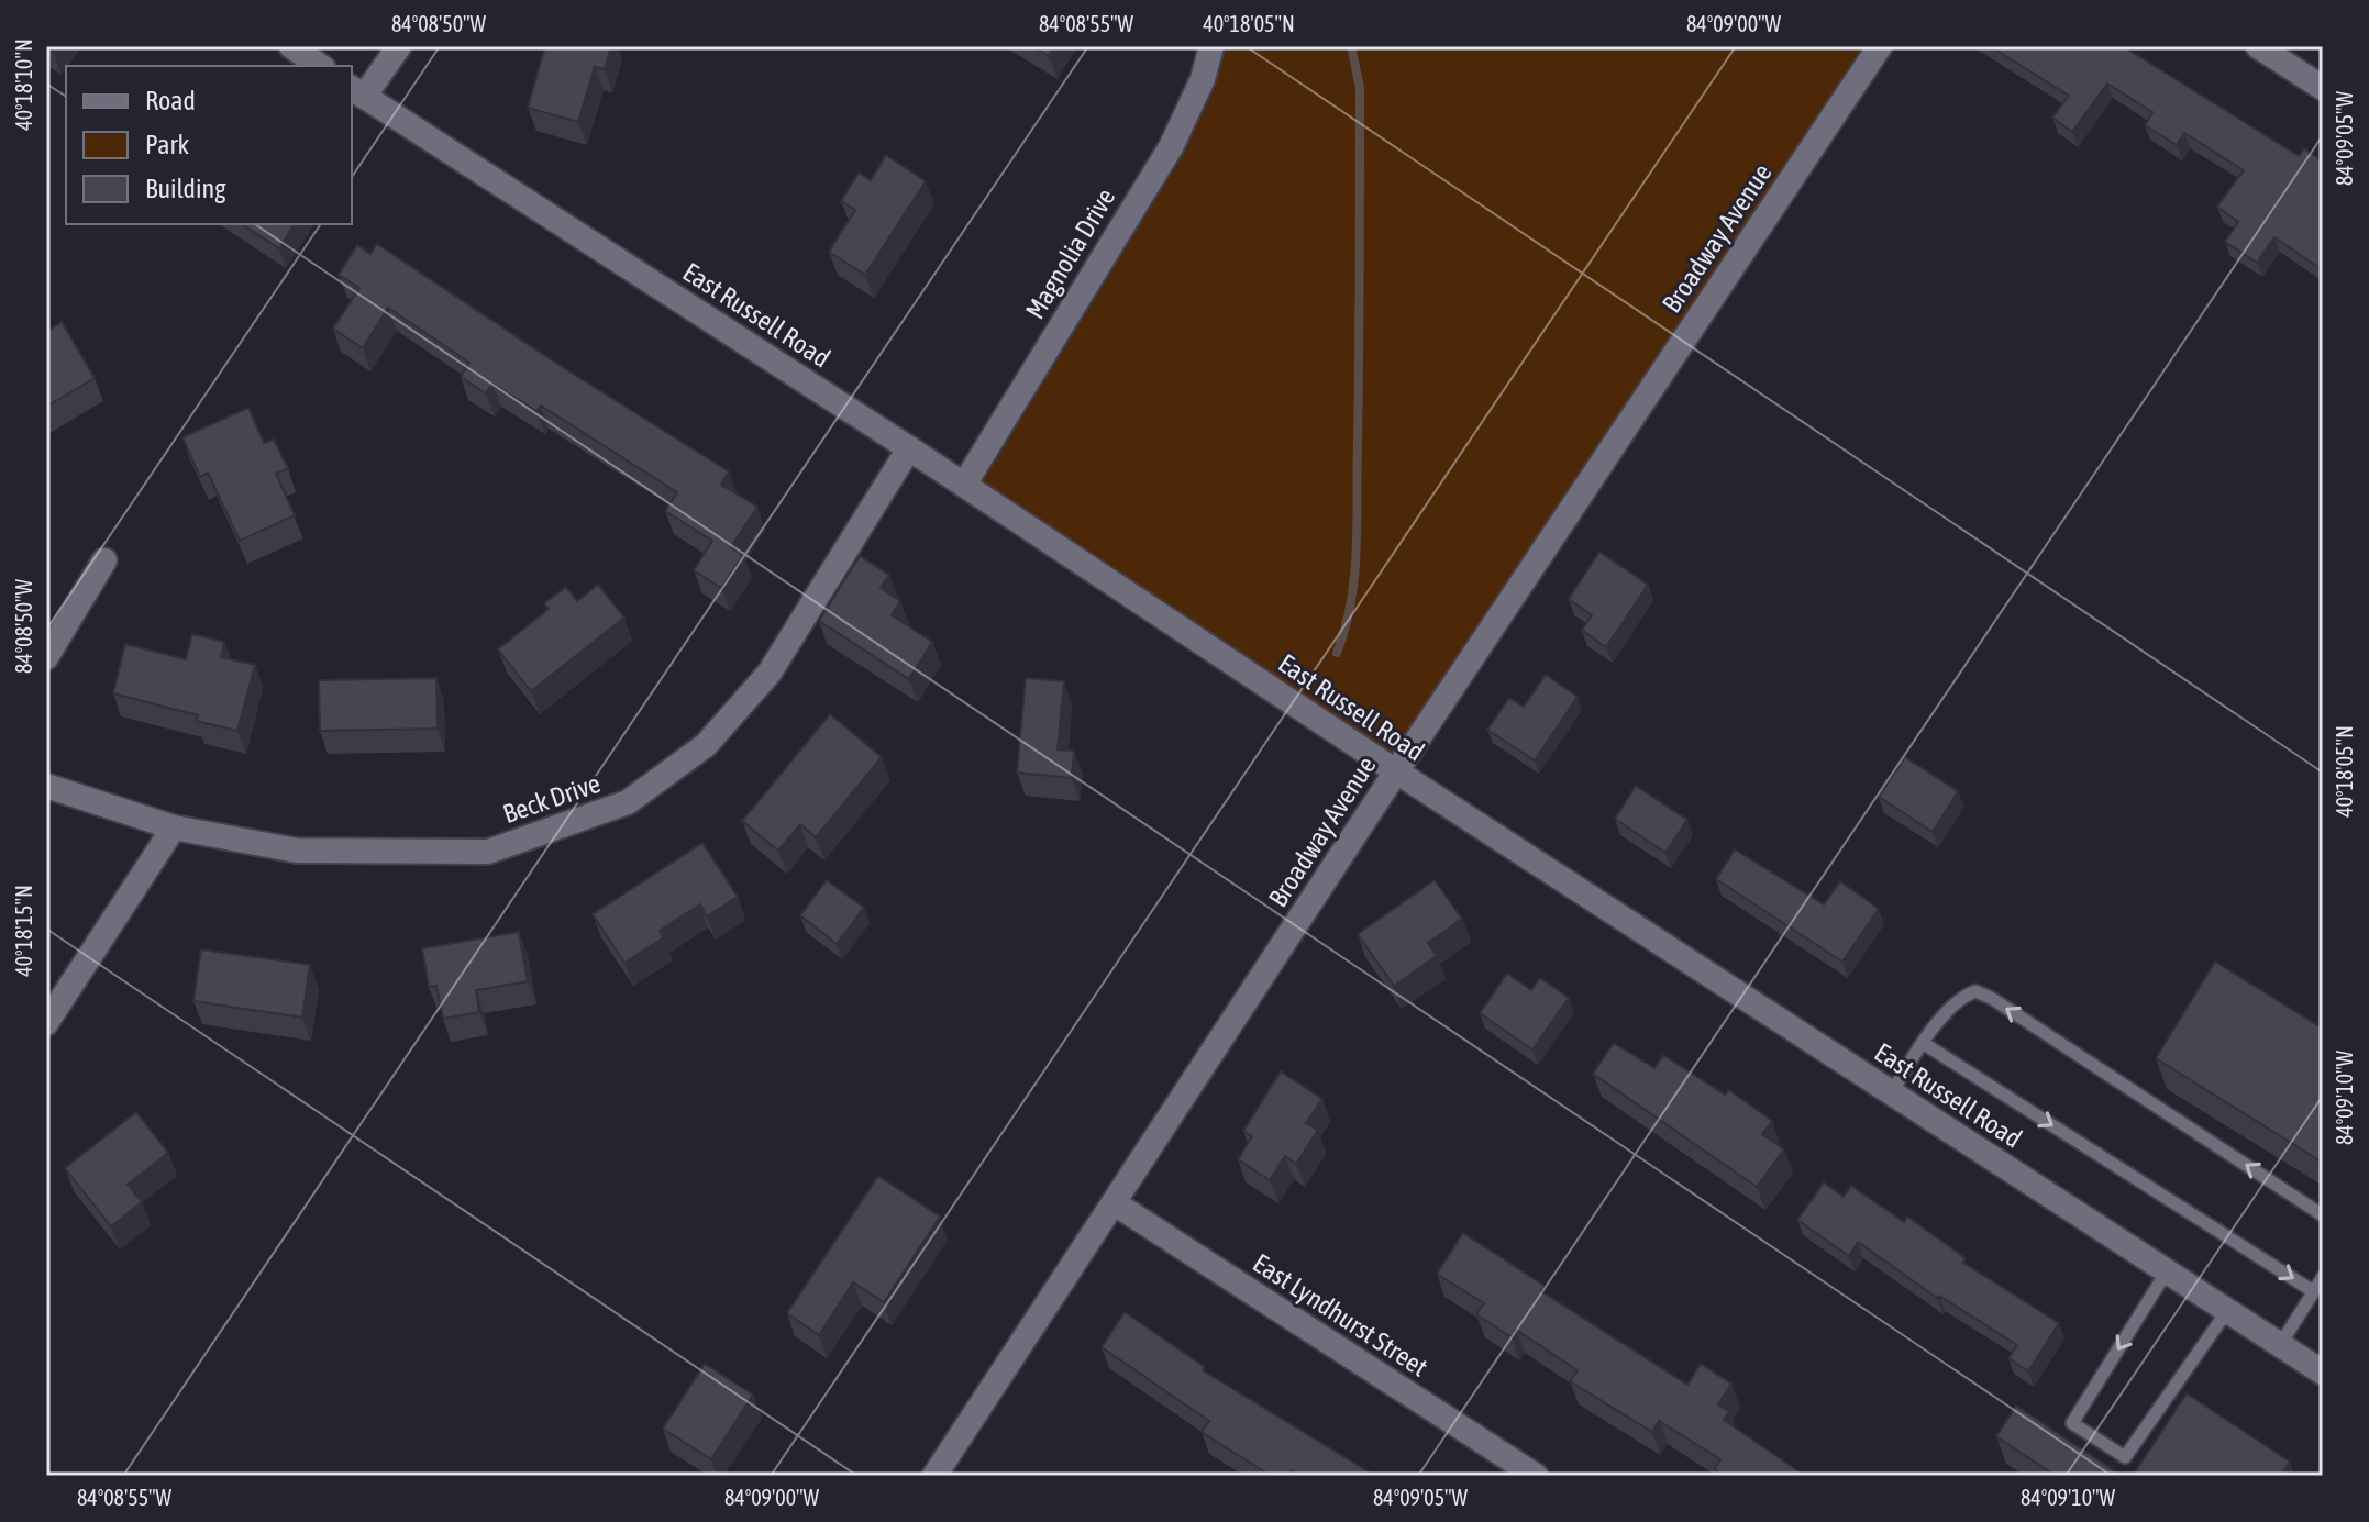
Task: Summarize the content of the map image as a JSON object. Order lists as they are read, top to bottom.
{
  "streets": {
    "street": [
      "Broadway Avenue",
      "Magnolia Drive",
      "East Russell Road",
      "Beck Drive",
      "East Lyndhurst Street"
    ]
  },
  "crossings": [
    ["Broadway Avenue", "East Russell Road"],
    ["Broadway Avenue", "East Lyndhurst Street"],
    ["Magnolia Drive", "East Russell Road"],
    ["East Russell Road", "Beck Drive"]
  ],
  "legend": ["Road", "Park", "Building"],
  "coordinates": [
    "84°08'50\"W",
    "84°08'55\"W",
    "40°18'05\"N",
    "84°09'00\"W",
    "40°18'10\"N",
    "84°09'05\"W",
    "40°18'15\"N",
    "84°09'10\"W"
  ]
}
